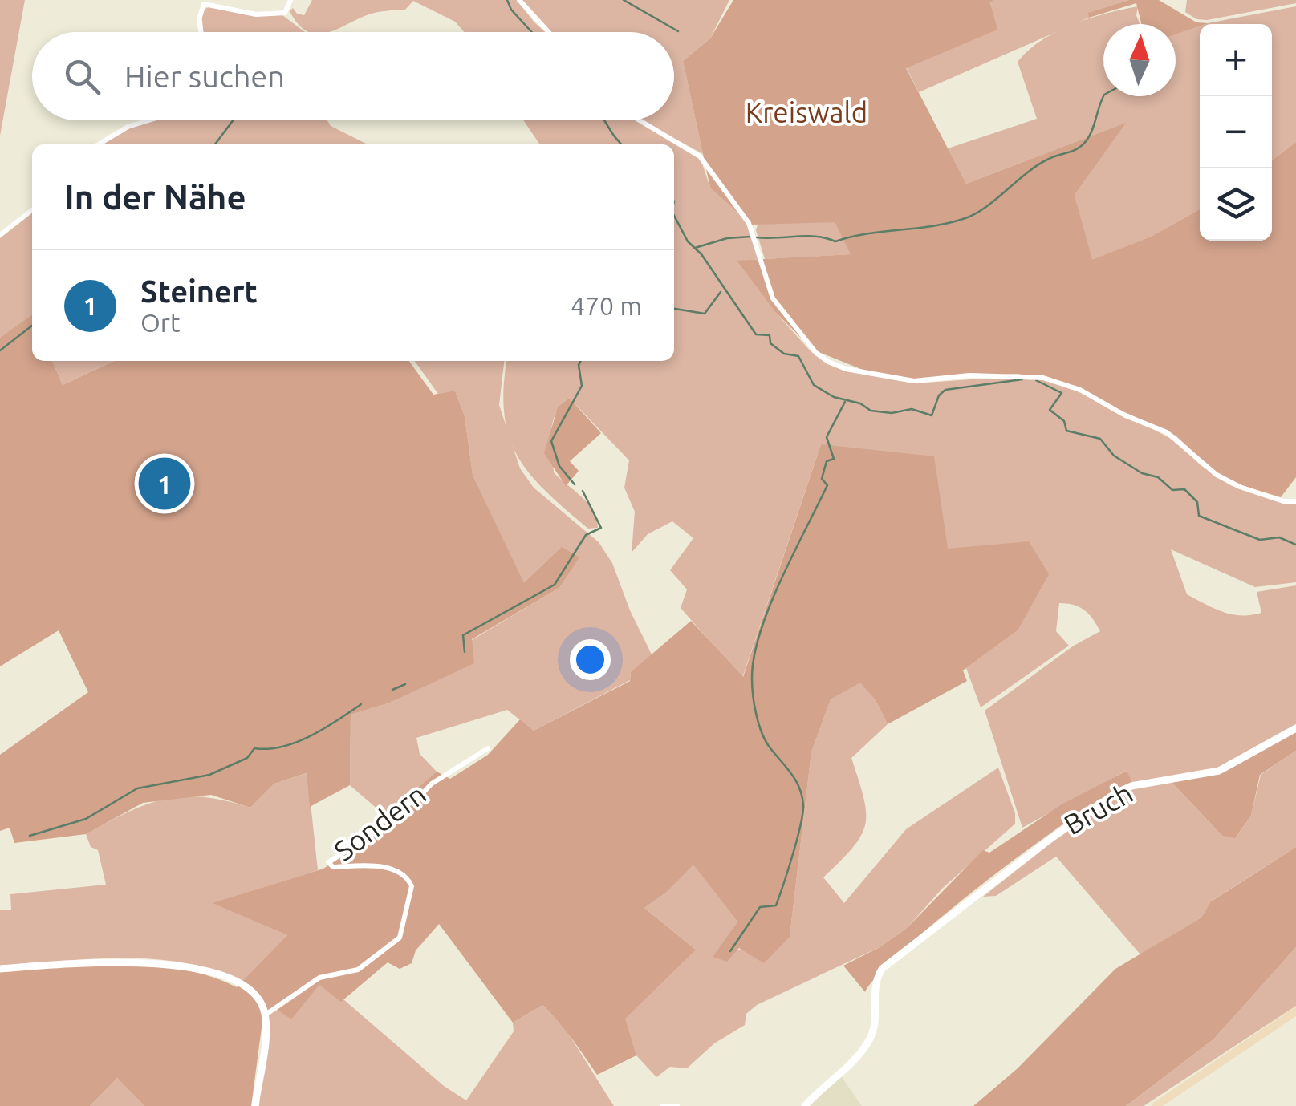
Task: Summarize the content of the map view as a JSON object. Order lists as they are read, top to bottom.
{
  "streets": {
    "street": ["Bruch", "Sondern"]
  },
  "parks": ["Kreiswald"],
  "north": "top",
  "page": {
    "map_buttons": ["+", "−"],
    "search": "Hier suchen",
    "heading": "In der Nähe",
    "list": [
      {
        "mark": "1",
        "name": "Steinert",
        "note": "Ort",
        "value": "470 m"
      }
    ],
    "pins": "1"
  }
}
